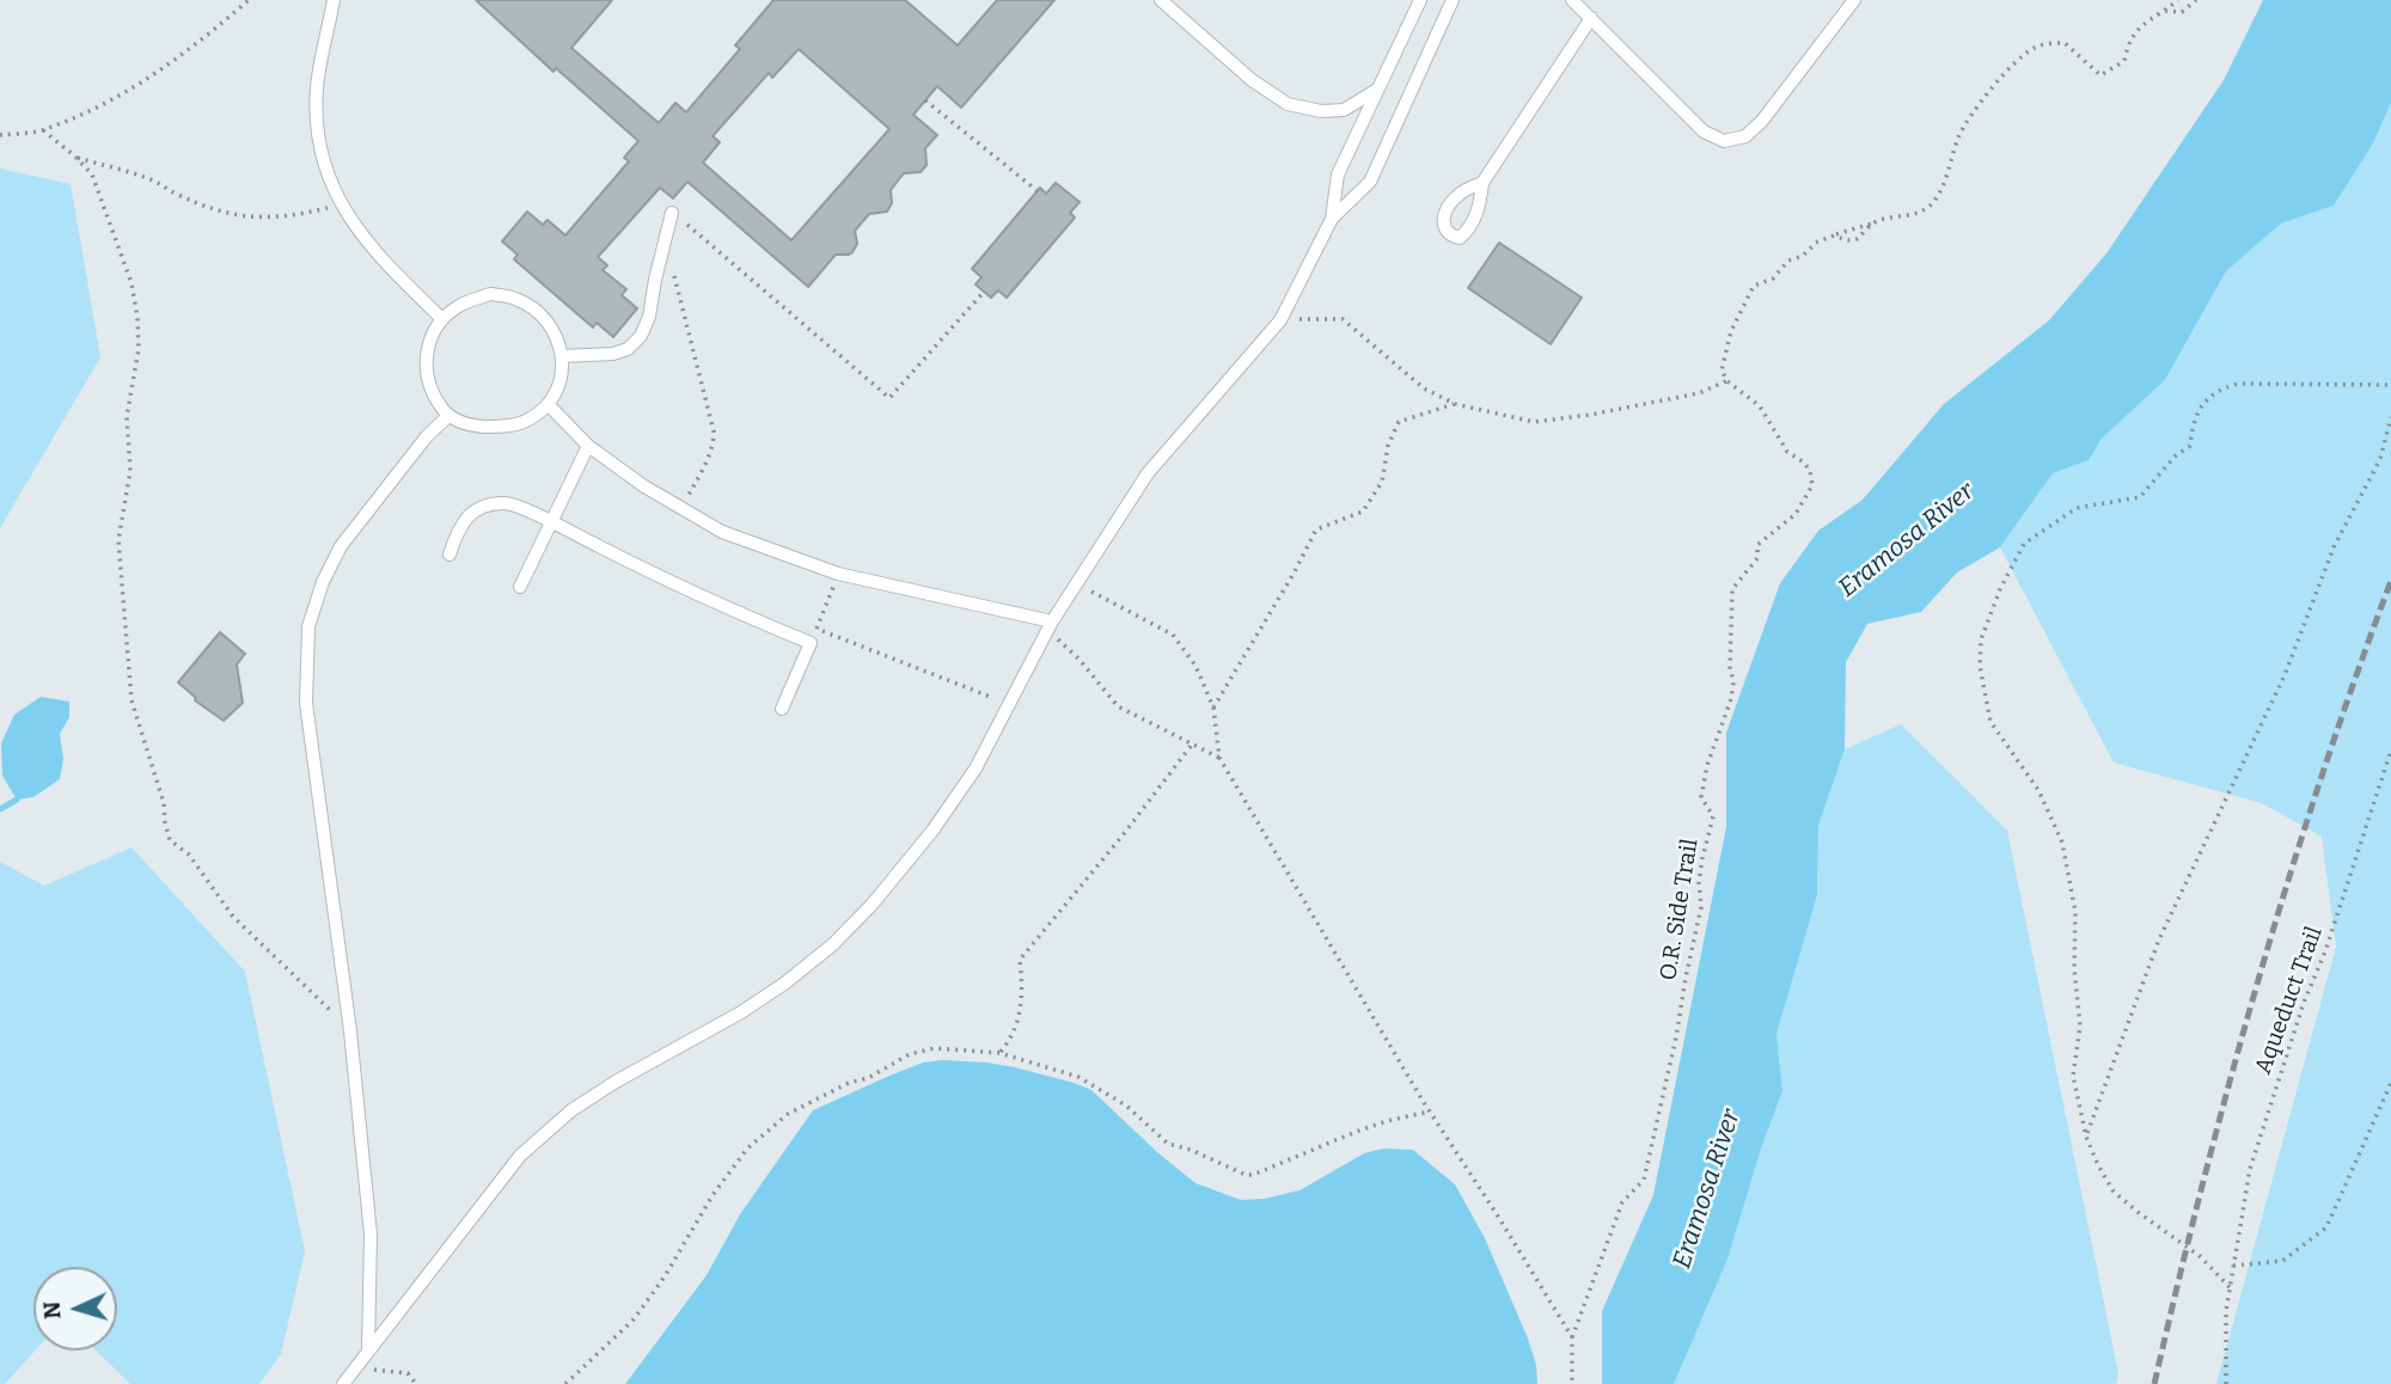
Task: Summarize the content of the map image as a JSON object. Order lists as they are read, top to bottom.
{
  "streets": {
    "path": ["O.R. Side Trail", "Aqueduct Trail"]
  },
  "water": ["Eramosa River"],
  "north": "left"
}
